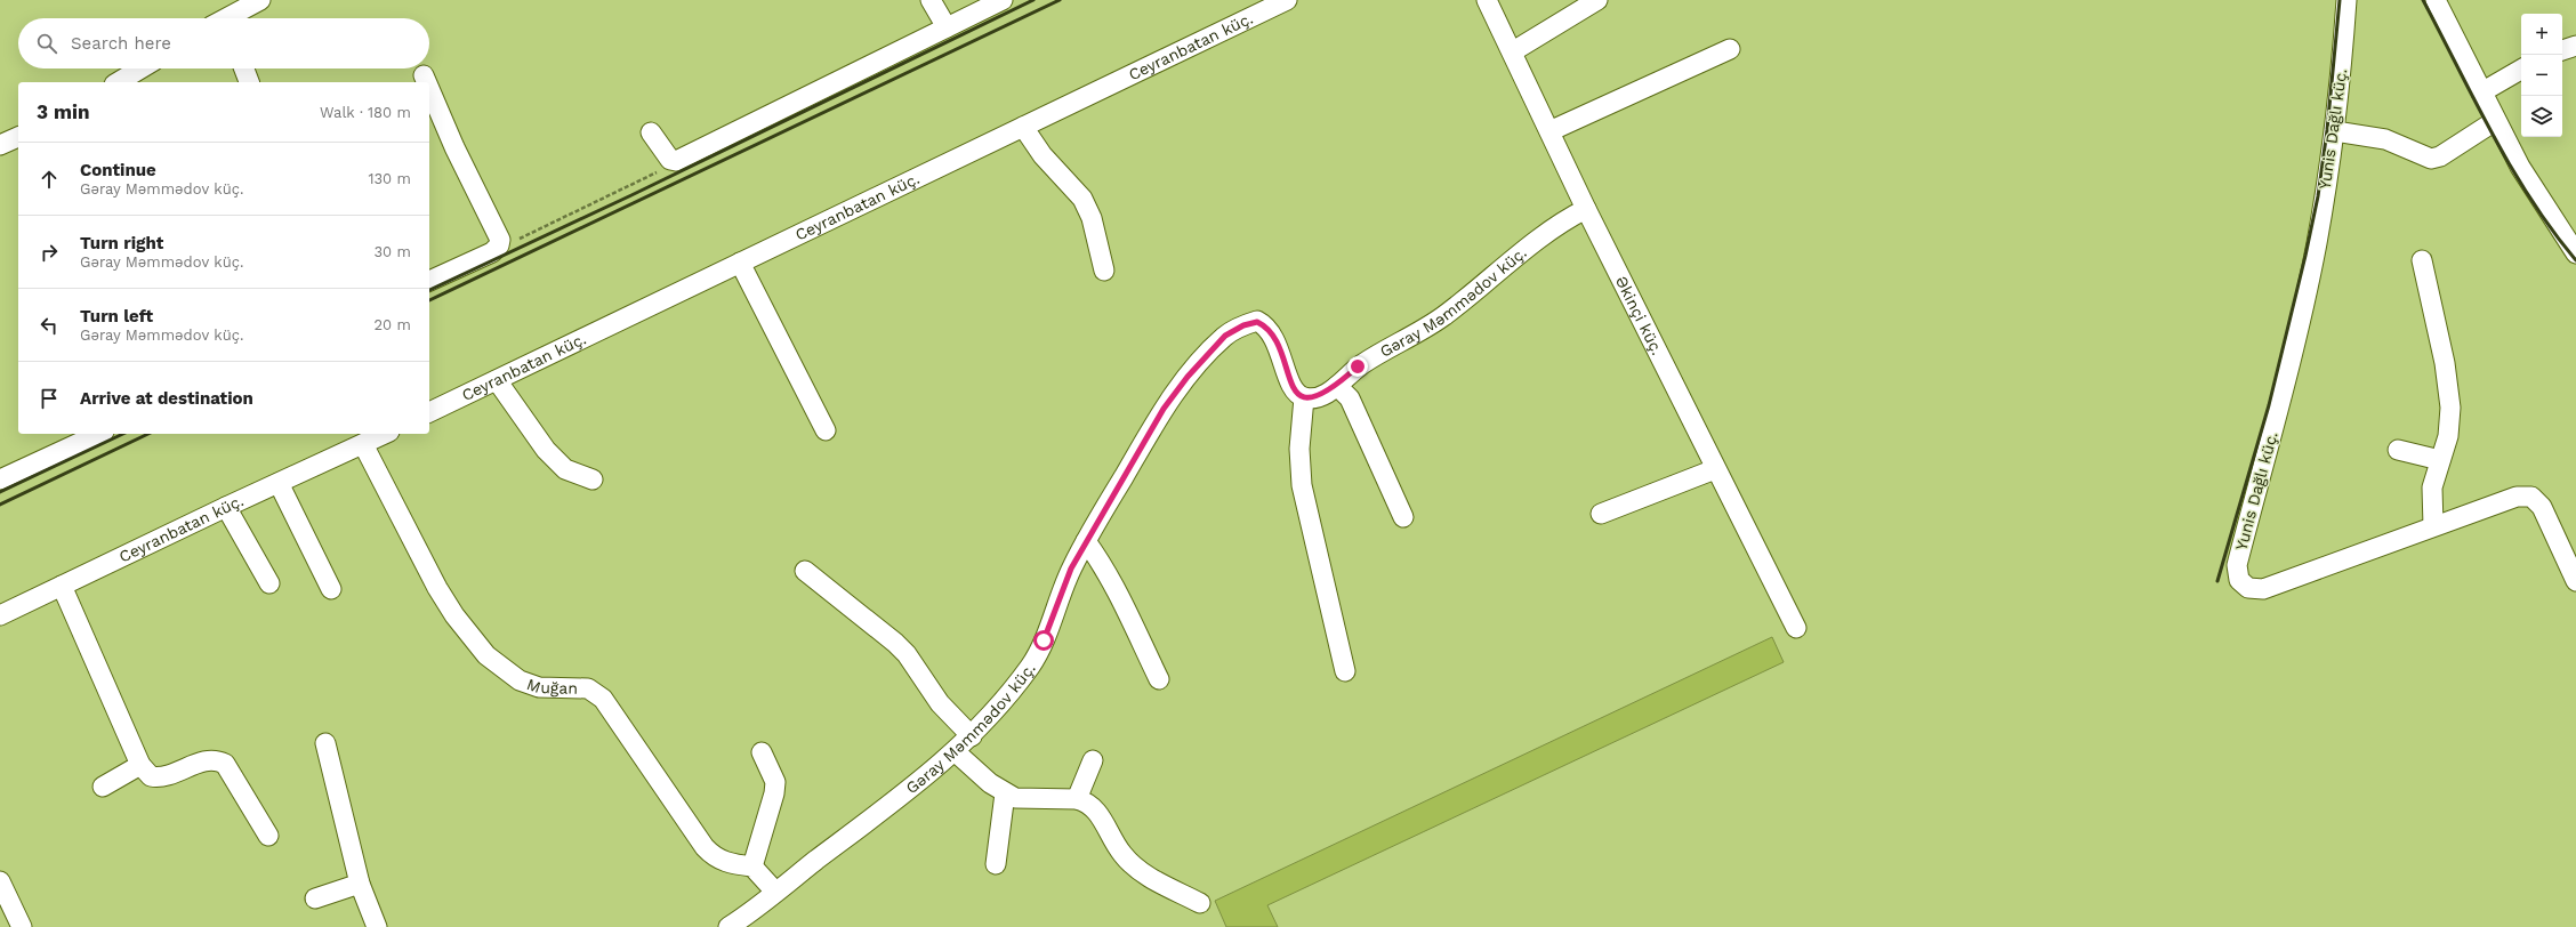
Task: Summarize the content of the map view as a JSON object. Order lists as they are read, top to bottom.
{
  "streets": {
    "street": [
      "Ceyranbatan küç.",
      "Yunis Dağlı küç.",
      "Gəray Məmmədov küç.",
      "Əkinçi küç.",
      "Muğan"
    ]
  },
  "crossings": [
    ["Ceyranbatan küç.", "Muğan"],
    ["Gəray Məmmədov küç.", "Əkinçi küç."]
  ],
  "page": {
    "map_buttons": ["+", "−"],
    "search": "Search here",
    "heading": ["3 min", "Walk · 180 m"],
    "list": [
      ["Continue", "Gəray Məmmədov küç.", "130 m"],
      ["Turn right", "Gəray Məmmədov küç.", "30 m"],
      ["Turn left", "Gəray Məmmədov küç.", "20 m"],
      "Arrive at destination"
    ]
  }
}
